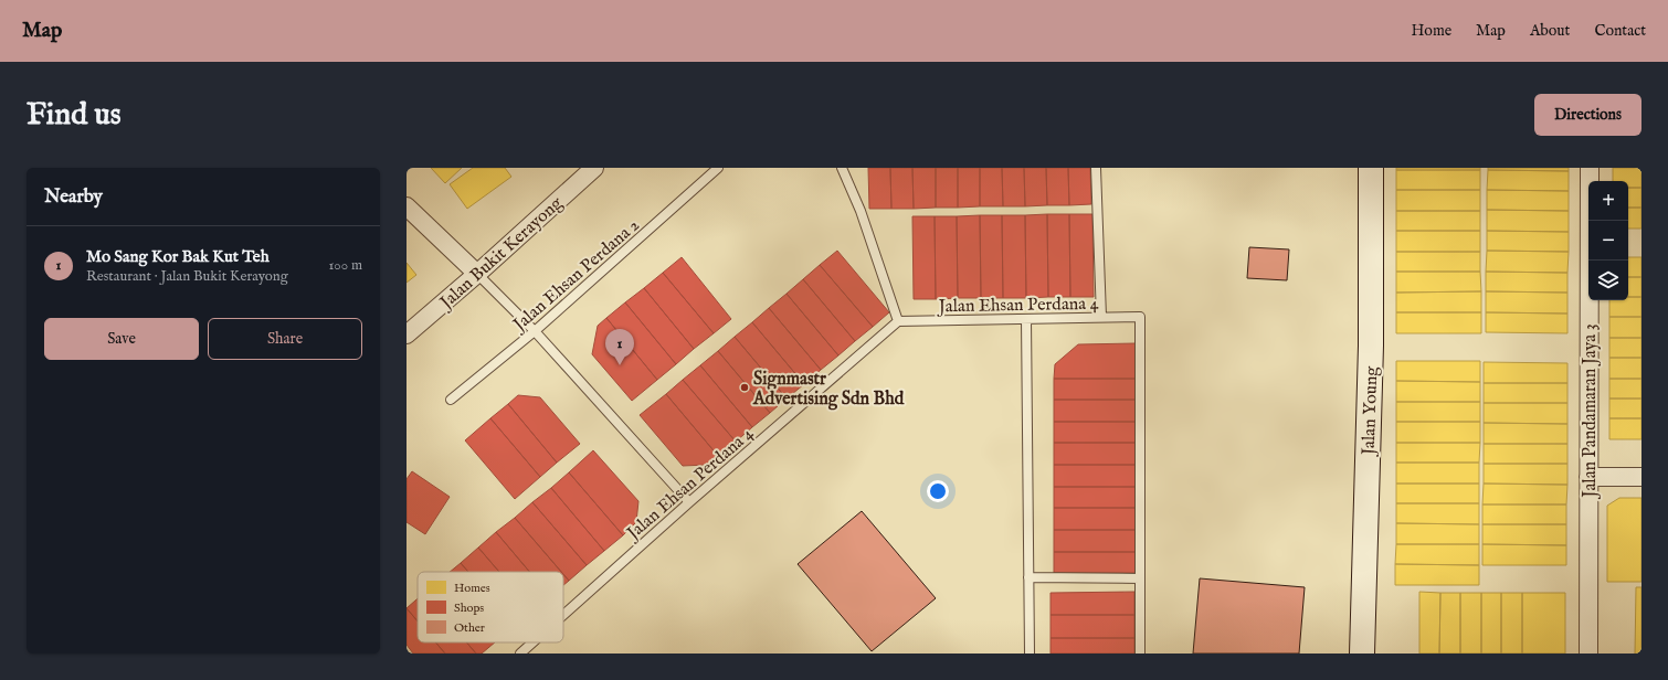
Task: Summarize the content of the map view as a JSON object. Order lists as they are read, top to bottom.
{
  "streets": {
    "main road": ["Jalan Young"],
    "street": ["Jalan Bukit Kerayong", "Jalan Pandamaran Jaya 3"],
    "lane": ["Jalan Ehsan Perdana 2", "Jalan Ehsan Perdana 4"]
  },
  "places": ["Signmastr Advertising Sdn Bhd"],
  "legend": ["Homes", "Shops", "Other"],
  "page": {
    "header": "Map",
    "nav": [
      "Home",
      "Map",
      "About",
      "Contact"
    ],
    "buttons": [
      "Directions",
      ["Save", "Share"]
    ],
    "title": "Find us",
    "heading": "Nearby",
    "map_buttons": ["+", "−"],
    "list": [
      {
        "mark": "1",
        "name": "Mo Sang Kor Bak Kut Teh",
        "note": "Restaurant · Jalan Bukit Kerayong",
        "value": "100 m"
      }
    ],
    "pins": "1"
  }
}
